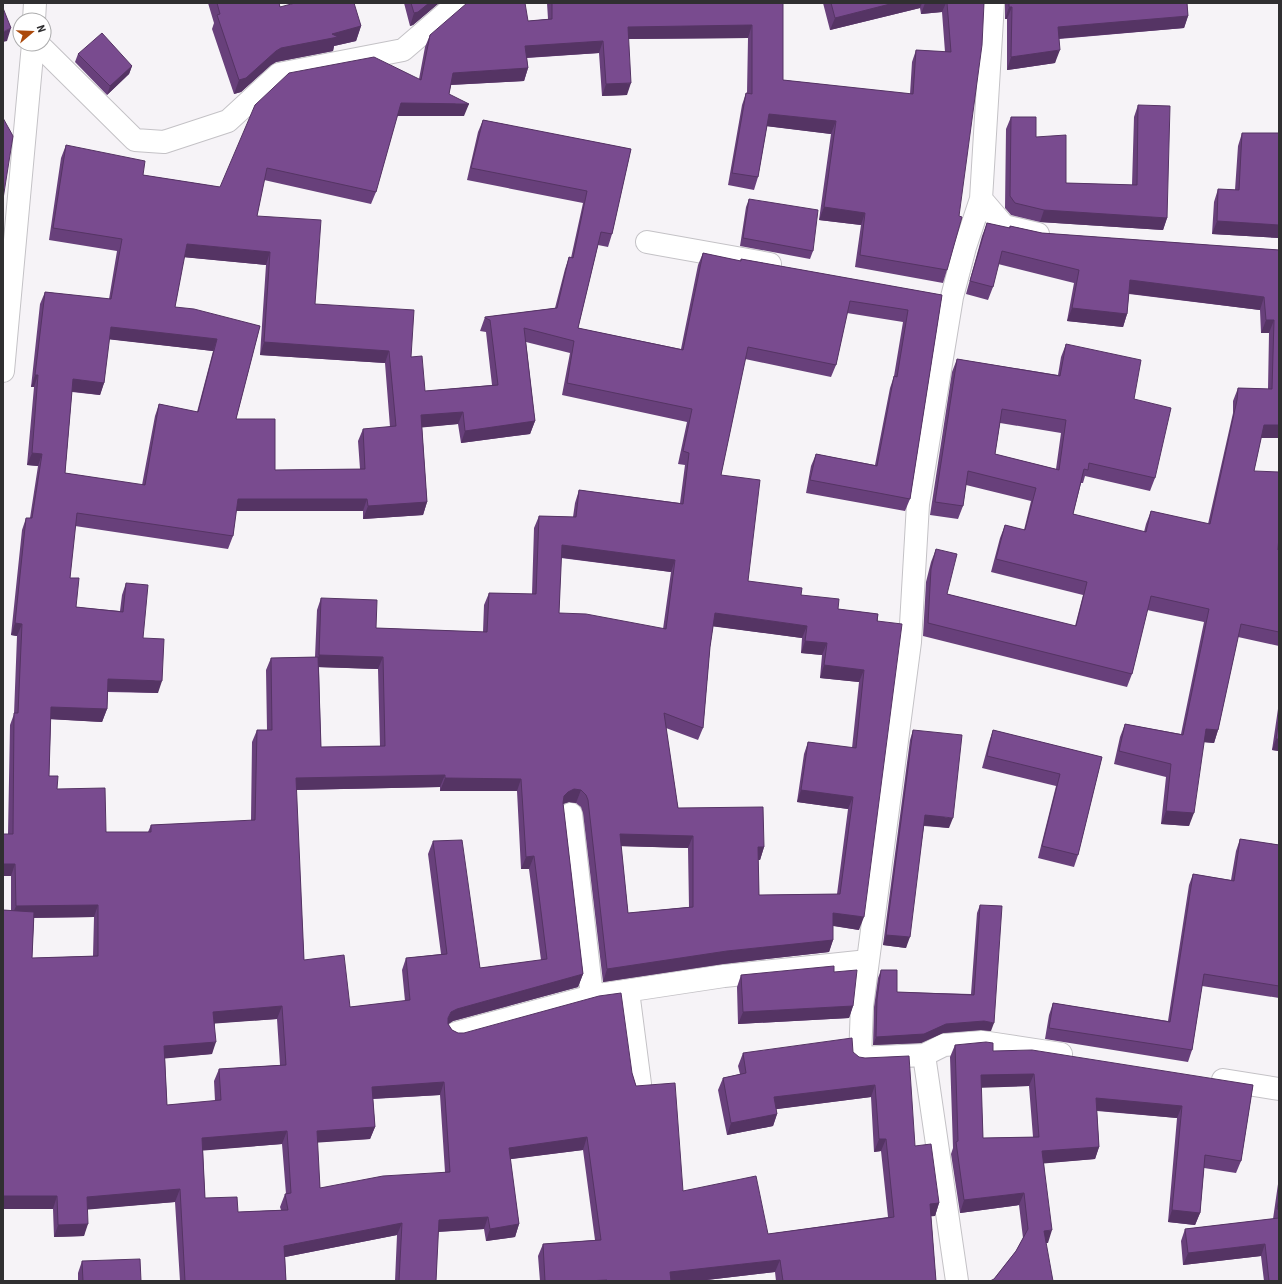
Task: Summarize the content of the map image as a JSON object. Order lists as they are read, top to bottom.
{
  "north": "right"
}
